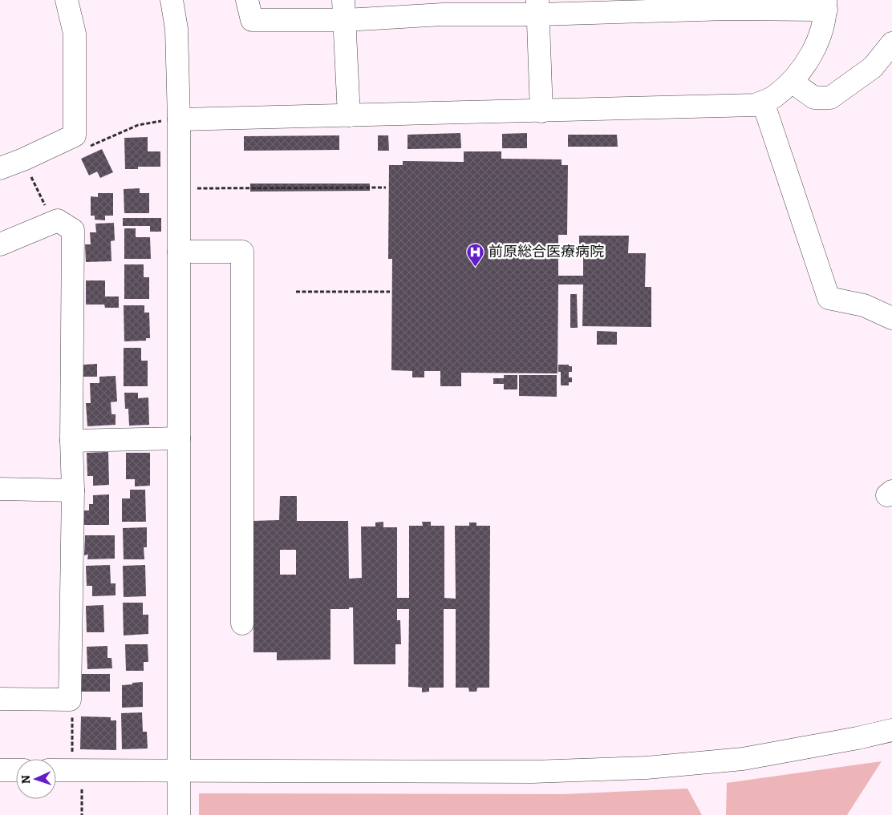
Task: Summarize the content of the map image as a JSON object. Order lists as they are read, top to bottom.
{
  "places": {
    "hospital": ["前原総合医療病院"]
  },
  "north": "left"
}
